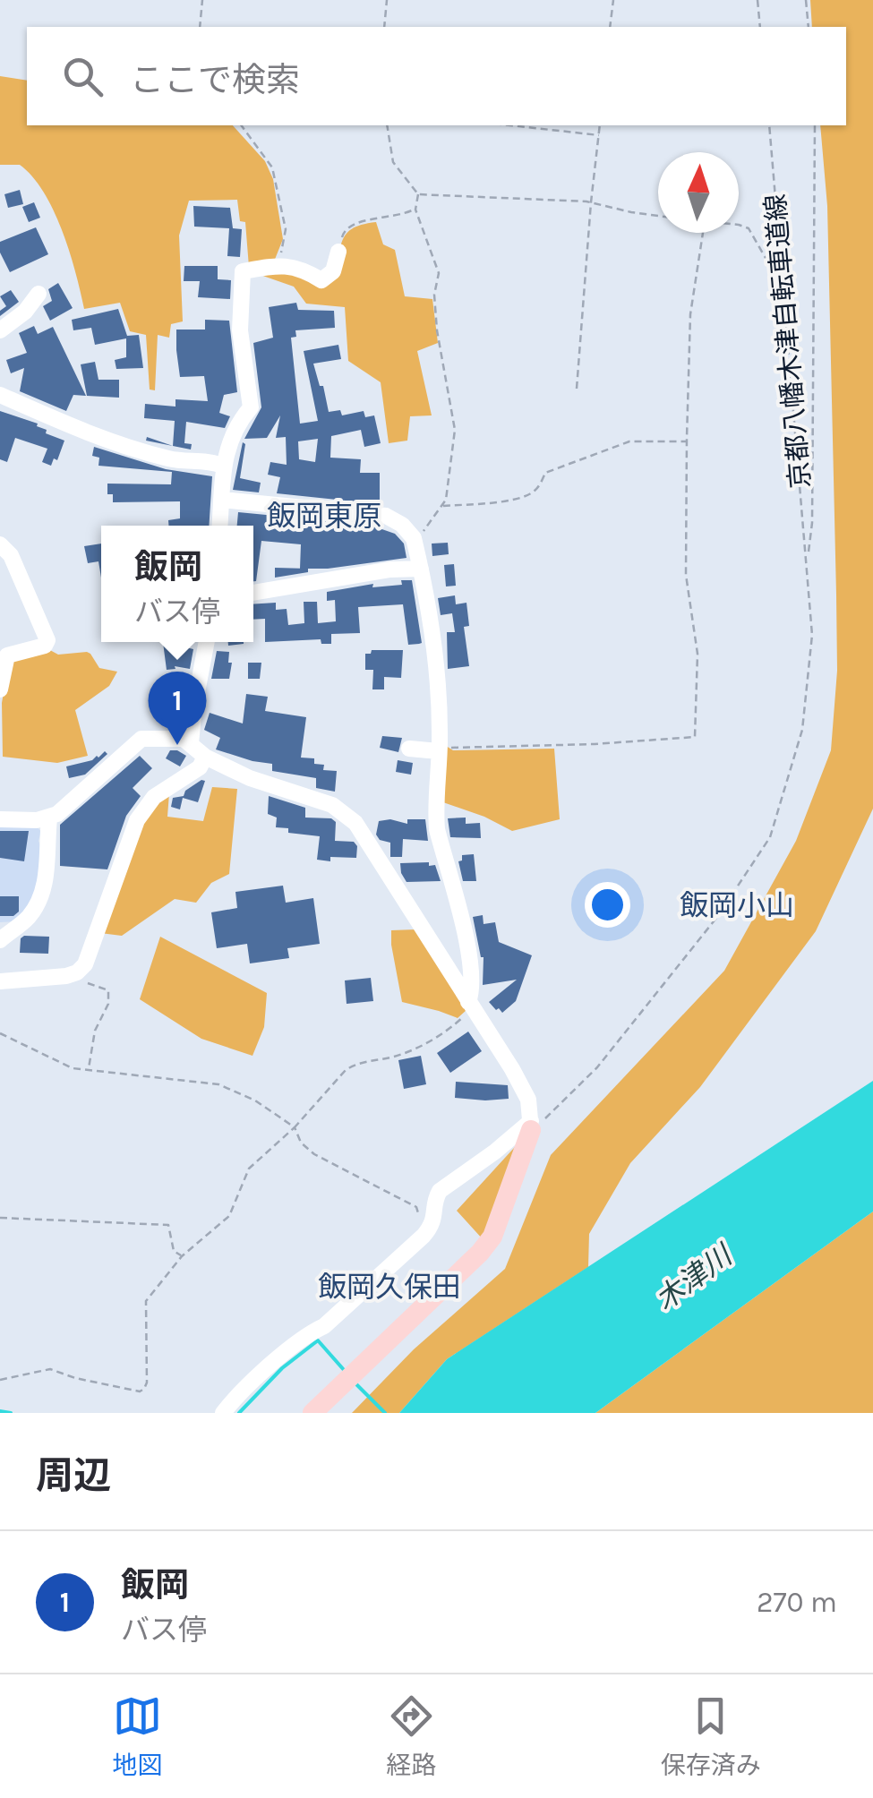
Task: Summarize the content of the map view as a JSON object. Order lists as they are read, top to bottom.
{
  "streets": {
    "path": ["京都八幡木津自転車道線"]
  },
  "districts": ["飯岡東原", "飯岡小山", "飯岡久保田"],
  "water": ["木津川"],
  "north": "top",
  "page": {
    "search": "ここで検索",
    "popup": ["飯岡", "バス停"],
    "pins": "1",
    "heading": "周辺",
    "list": [
      {
        "mark": "1",
        "name": "飯岡",
        "note": "バス停",
        "value": "270 m"
      }
    ],
    "nav": ["地図", "経路", "保存済み"]
  }
}
